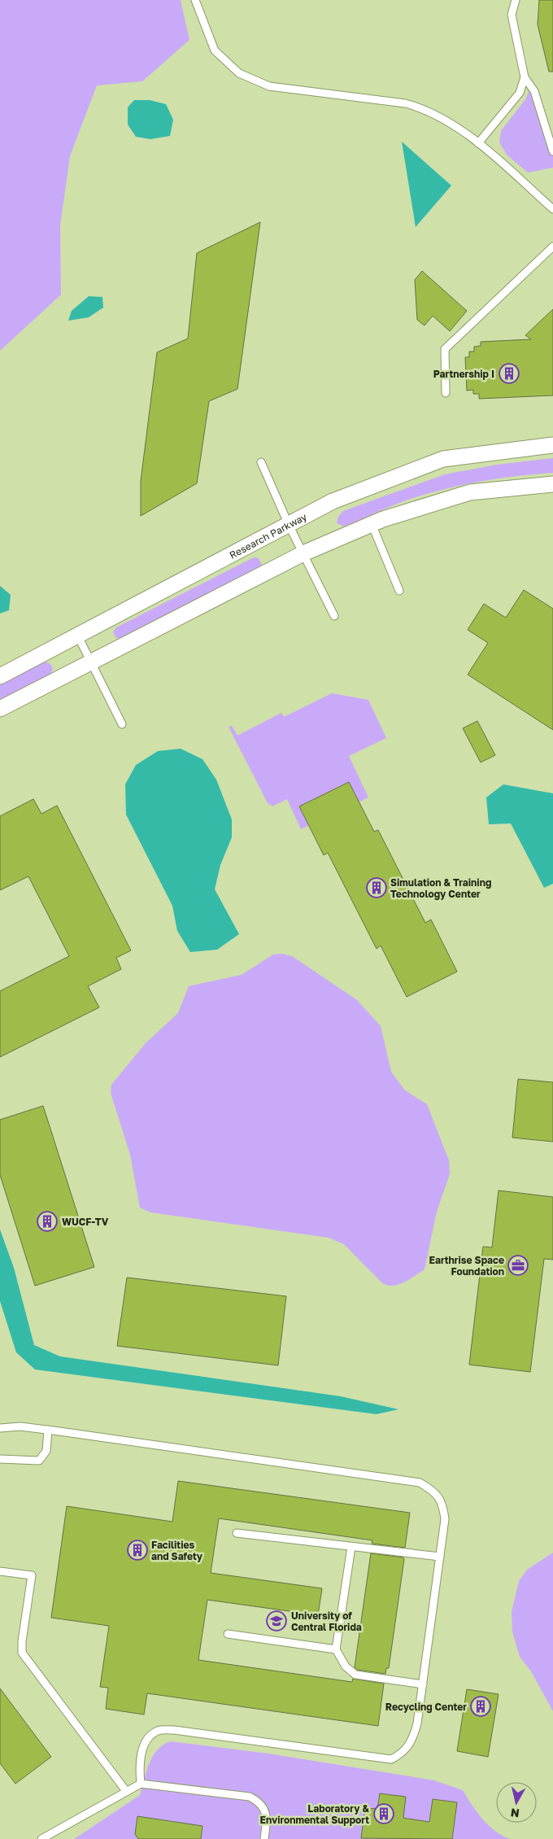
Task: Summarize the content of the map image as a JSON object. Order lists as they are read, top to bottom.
{
  "streets": {
    "street": ["Research Parkway"]
  },
  "places": {
    "building": [
      "Partnership I",
      "Simulation & Training Technology Center",
      "WUCF-TV",
      "Facilities and Safety",
      "Recycling Center",
      "Laboratory & Environmental Support"
    ],
    "office": ["Earthrise Space Foundation"],
    "school or university": ["University of Central Florida"]
  },
  "north": "bottom"
}
